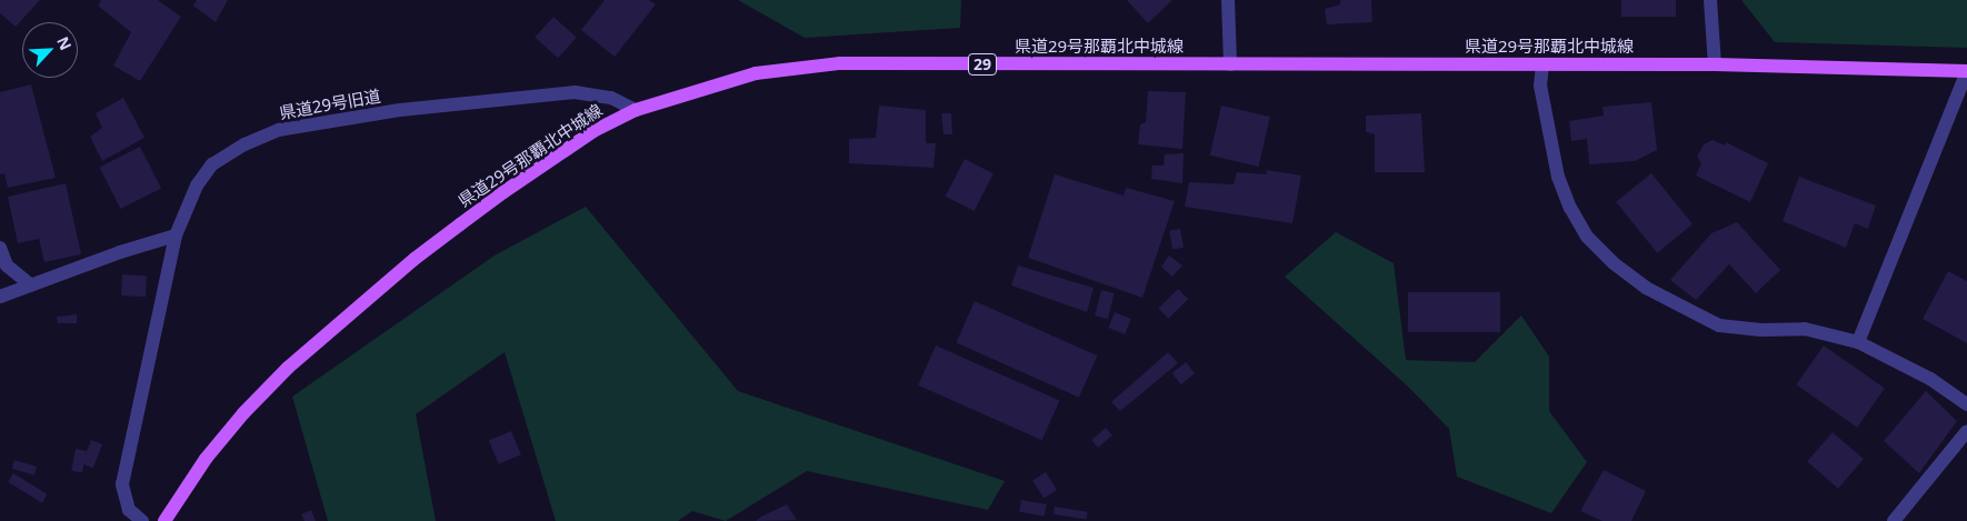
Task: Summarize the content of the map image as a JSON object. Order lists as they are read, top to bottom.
{
  "streets": {
    "main road": ["県道29号那覇北中城線", "29"],
    "street": ["県道29号旧道"]
  },
  "crossings": [
    ["県道29号那覇北中城線", "県道29号旧道"]
  ],
  "north": "top right"
}
